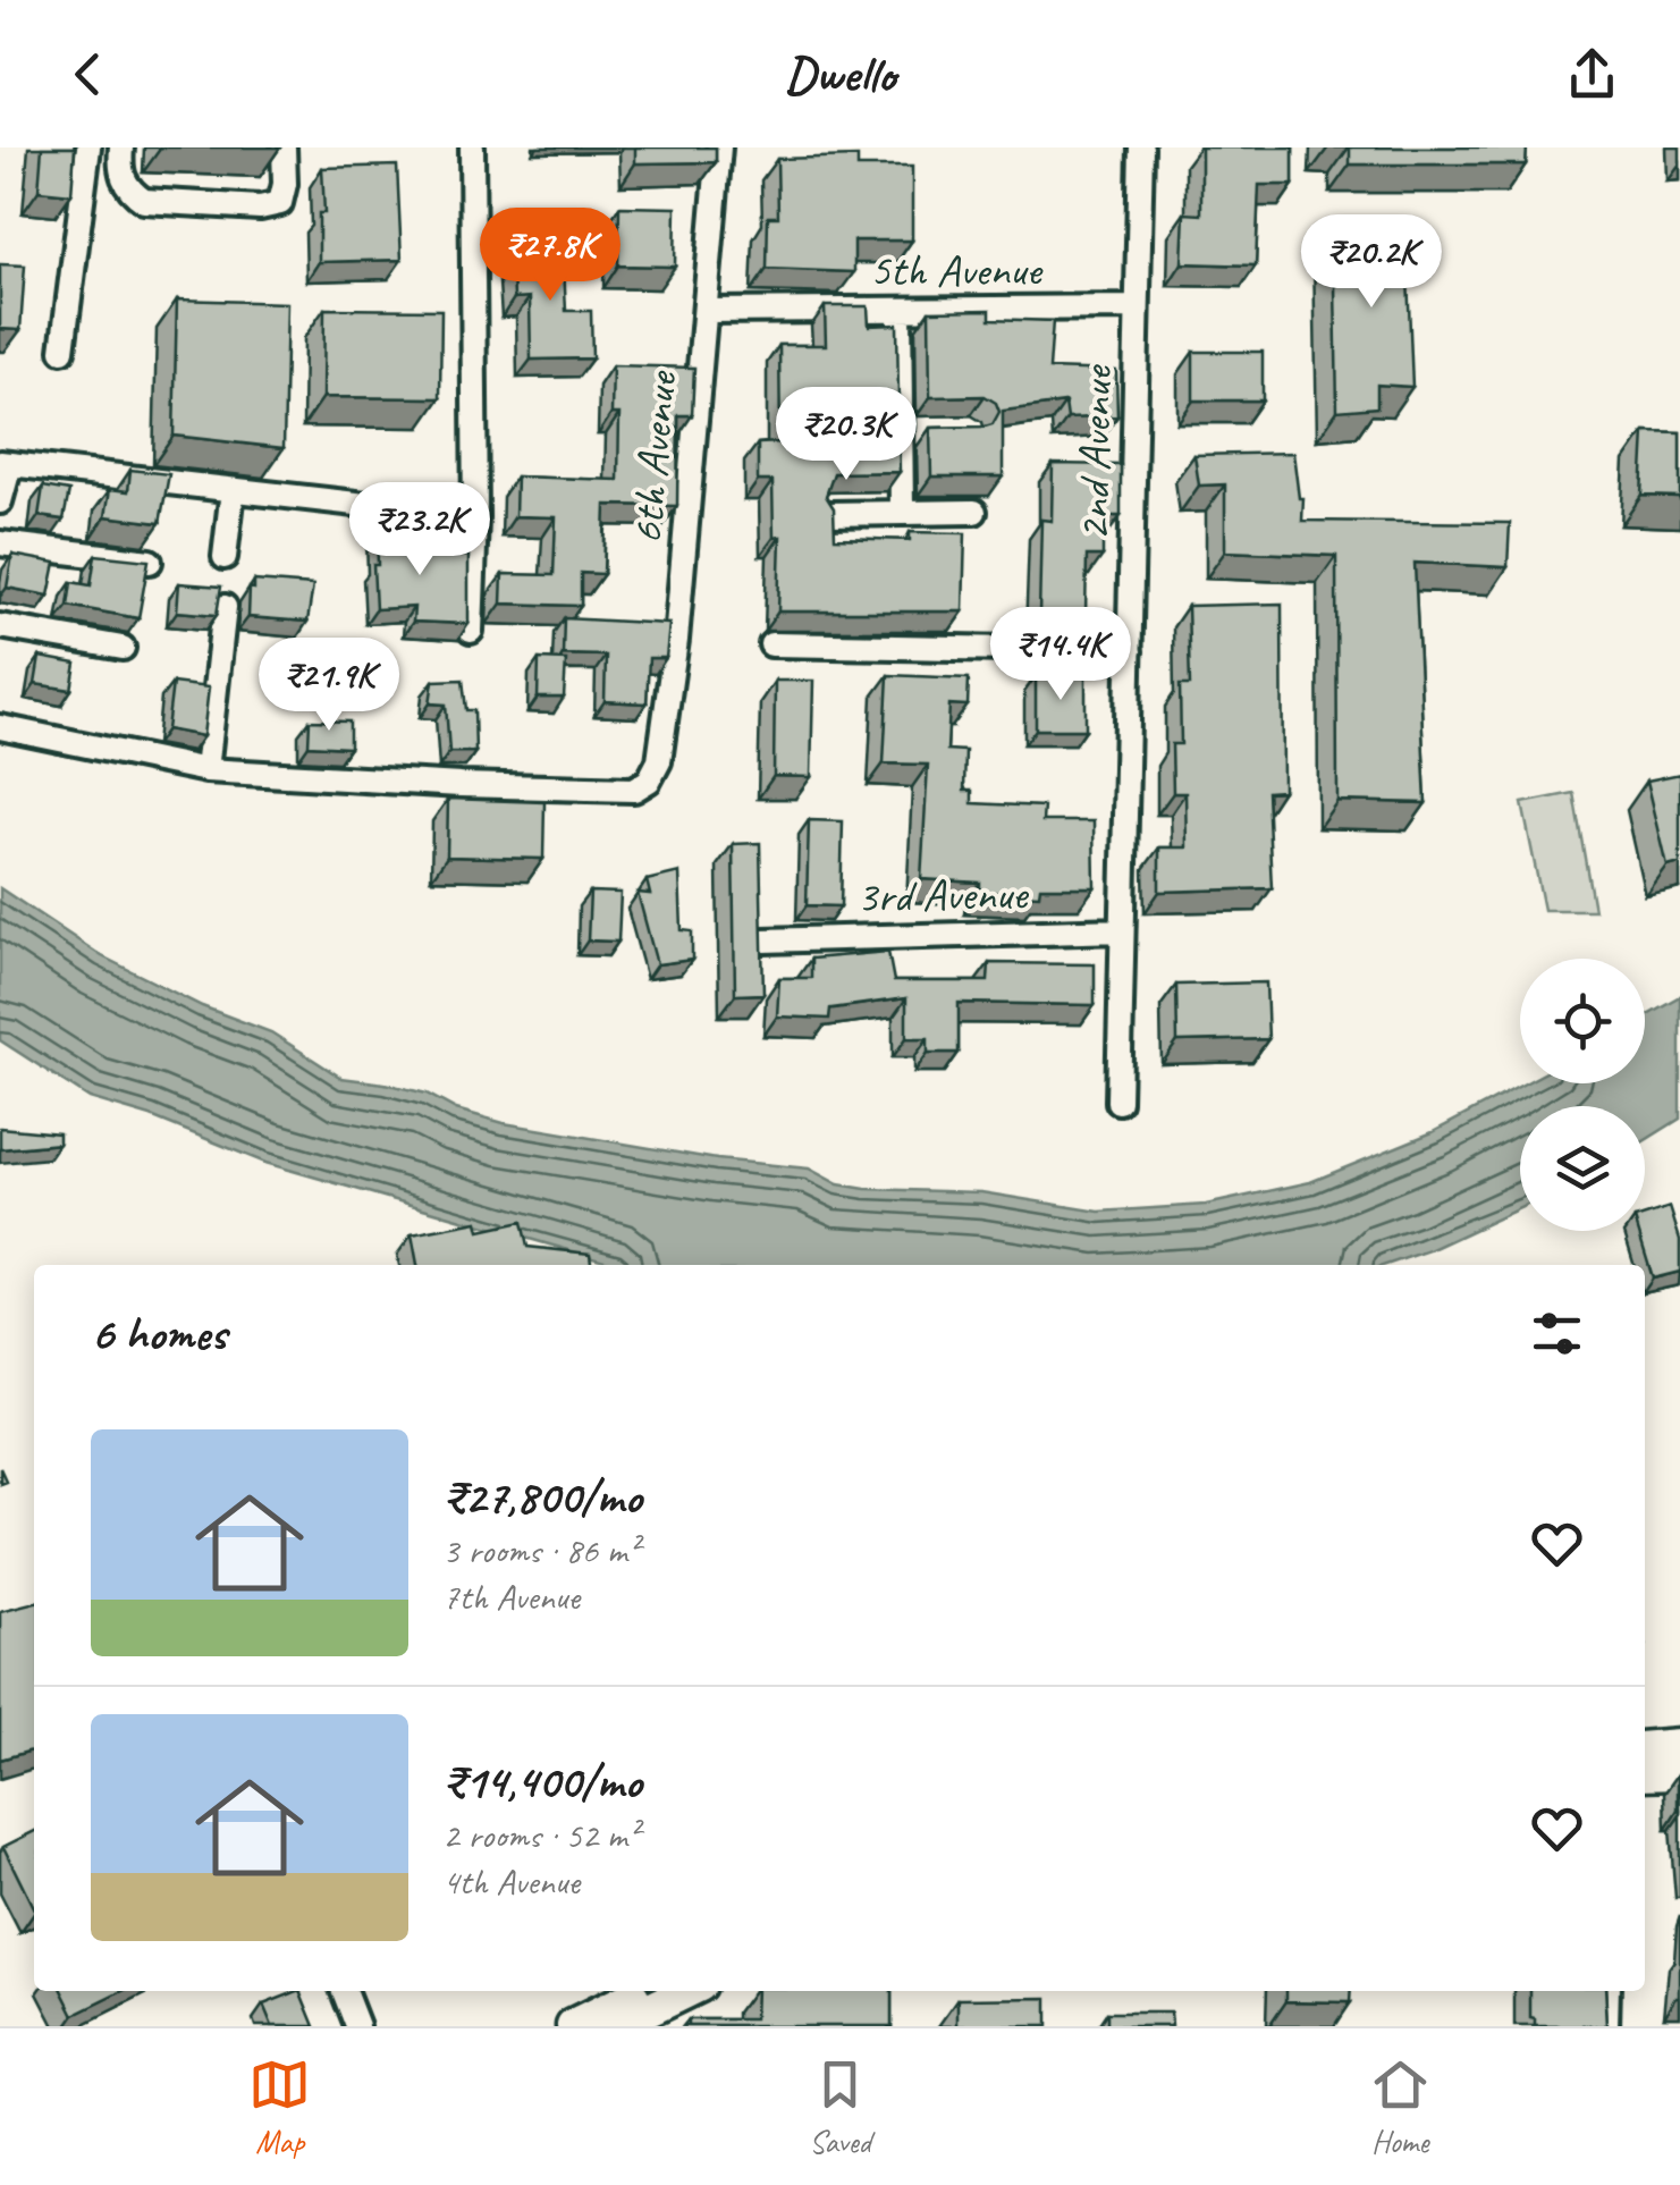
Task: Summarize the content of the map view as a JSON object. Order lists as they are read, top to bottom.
{
  "streets": {
    "street": [
      "5th Avenue",
      "2nd Avenue",
      "6th Avenue",
      "3rd Avenue"
    ]
  },
  "crossings": [
    ["5th Avenue", "2nd Avenue"],
    ["5th Avenue", "6th Avenue"],
    ["2nd Avenue", "3rd Avenue"]
  ],
  "page": {
    "header": "Dwello",
    "price": [
      "₹27.8K",
      "₹20.2K",
      "₹20.3K",
      "₹23.2K",
      "₹14.4K",
      "₹21.9K"
    ],
    "heading": "6 homes",
    "list": [
      {
        "name": "₹27,800/mo",
        "note": "3 rooms · 86 m² · 7th Avenue"
      },
      {
        "name": "₹14,400/mo",
        "note": "2 rooms · 52 m² · 4th Avenue"
      }
    ],
    "tabs": ["Map", "Saved", "Home"]
  }
}
